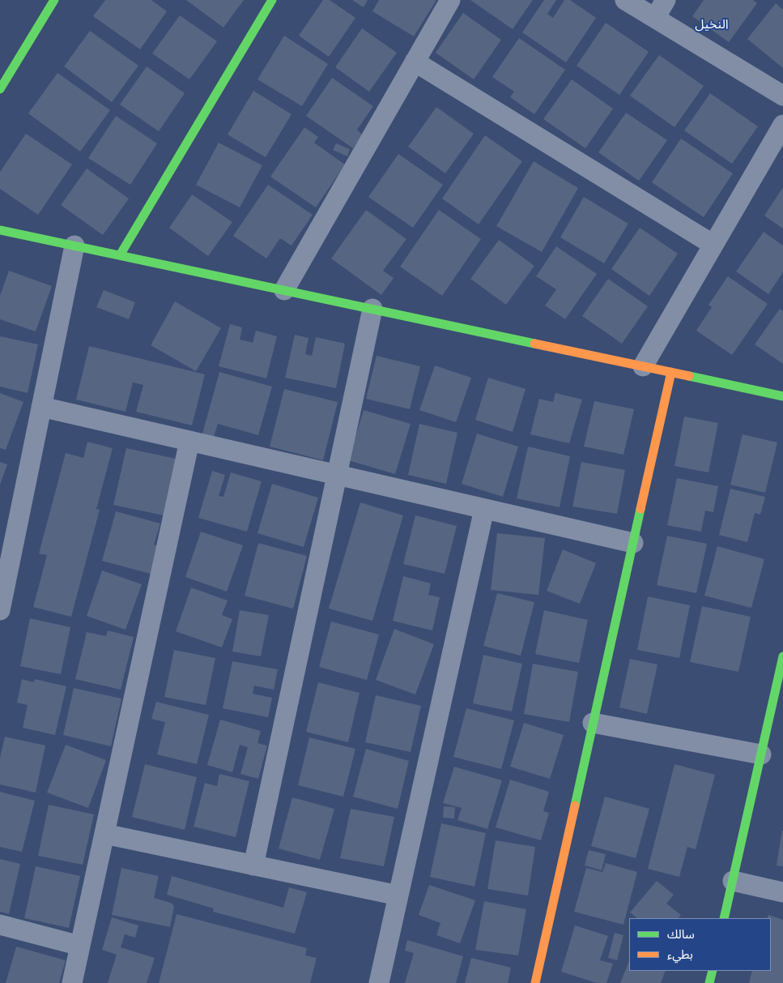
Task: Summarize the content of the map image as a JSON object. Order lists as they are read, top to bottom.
{
  "districts": ["النخيل"],
  "legend": ["سالك", "بطيء"]
}
